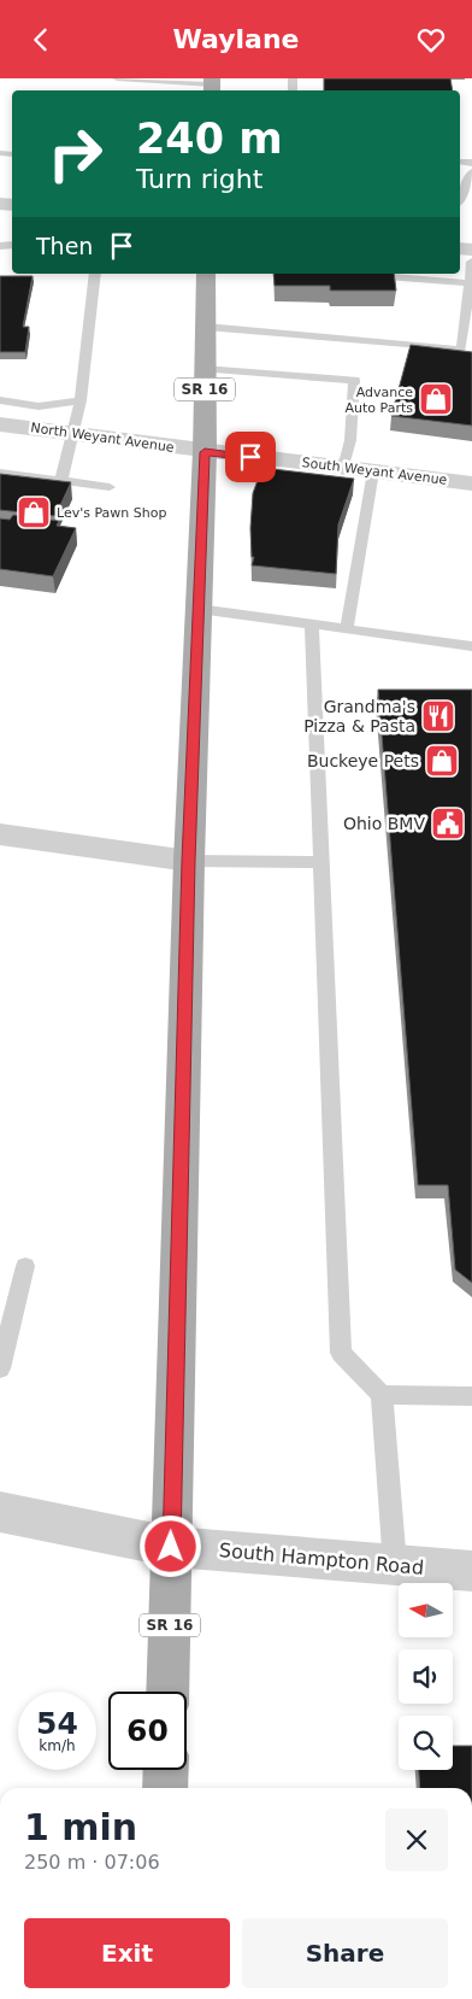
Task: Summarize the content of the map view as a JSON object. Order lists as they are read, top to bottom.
{
  "streets": {
    "main road": ["SR 16"],
    "street": ["North Weyant Avenue", "South Weyant Avenue", "South Hampton Road"]
  },
  "crossings": [
    ["SR 16", "North Weyant Avenue"],
    ["SR 16", "South Weyant Avenue"],
    ["SR 16", "South Hampton Road"],
    ["North Weyant Avenue", "South Weyant Avenue"]
  ],
  "places": {
    "shop": ["Advance Auto Parts", "Lev's Pawn Shop", "Buckeye Pets"],
    "restaurant": ["Grandma's Pizza & Pasta"],
    "public building": ["Ohio BMV"]
  },
  "north": "left",
  "page": {
    "header": "Waylane",
    "turn": ["240 m", "Turn right"],
    "then": "Then",
    "speed": "54 km/h",
    "limit": "60",
    "heading": ["1 min", "250 m · 07:06"],
    "buttons": ["Exit", "Share"]
  }
}
